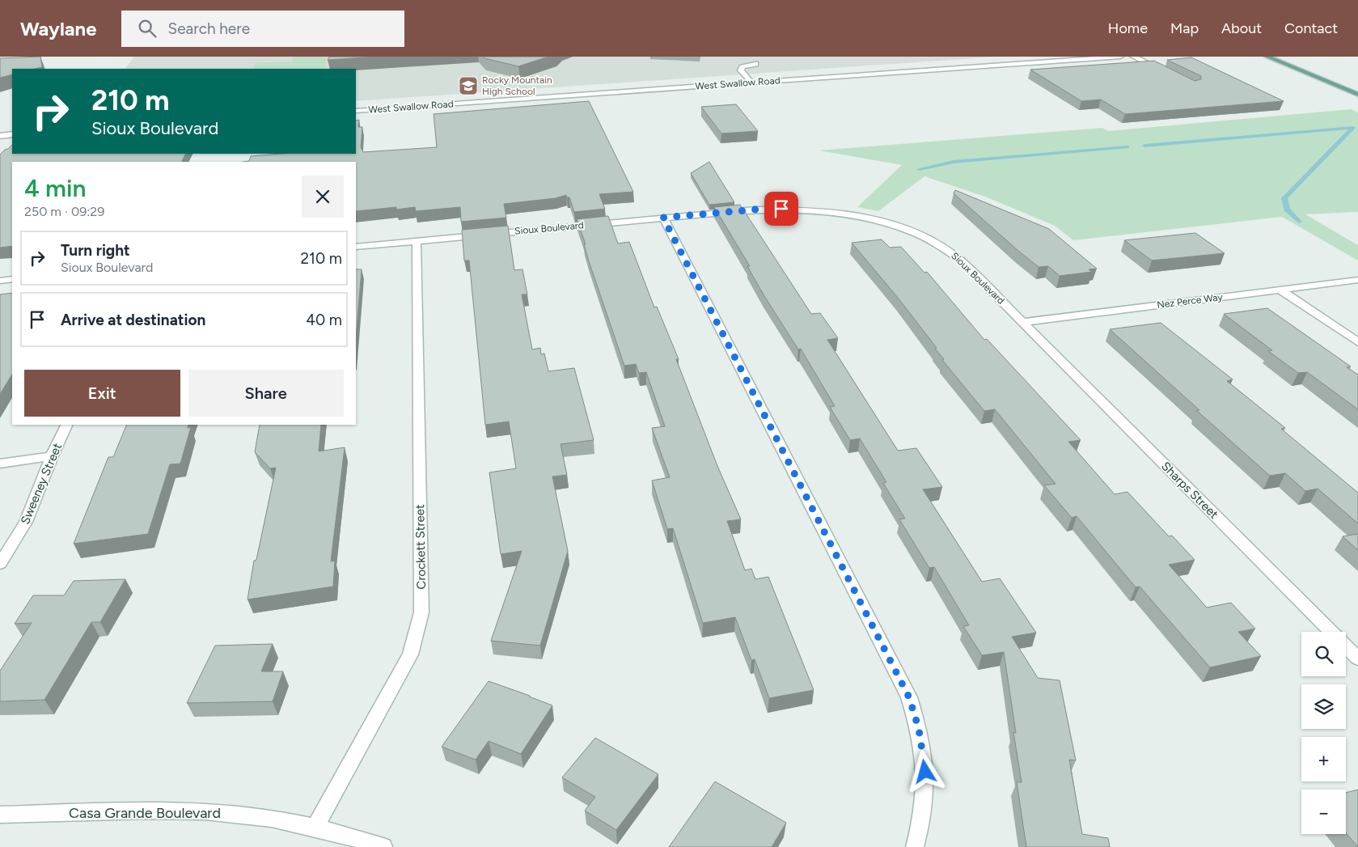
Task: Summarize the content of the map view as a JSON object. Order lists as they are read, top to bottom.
{
  "streets": {
    "street": [
      "West Swallow Road",
      "Sioux Boulevard",
      "Nez Perce Way",
      "Sweeney Street",
      "Sharps Street",
      "Crockett Street",
      "Casa Grande Boulevard"
    ]
  },
  "crossings": [
    ["Sioux Boulevard", "Nez Perce Way"],
    ["Sioux Boulevard", "Sharps Street"],
    ["Sioux Boulevard", "Crockett Street"],
    ["Nez Perce Way", "Sharps Street"],
    ["Crockett Street", "Casa Grande Boulevard"]
  ],
  "places": {
    "school or university": ["Rocky Mountain High School"]
  },
  "page": {
    "header": "Waylane",
    "search": "Search here",
    "nav": [
      "Home",
      "Map",
      "About",
      "Contact"
    ],
    "turn": ["210 m", "Sioux Boulevard"],
    "heading": ["4 min", "250 m · 09:29"],
    "list": [
      {
        "name": "Turn right",
        "note": "Sioux Boulevard",
        "value": "210 m"
      },
      {
        "name": "Arrive at destination",
        "value": "40 m"
      }
    ],
    "buttons": ["Exit", "Share"],
    "map_buttons": ["+", "−"]
  }
}
